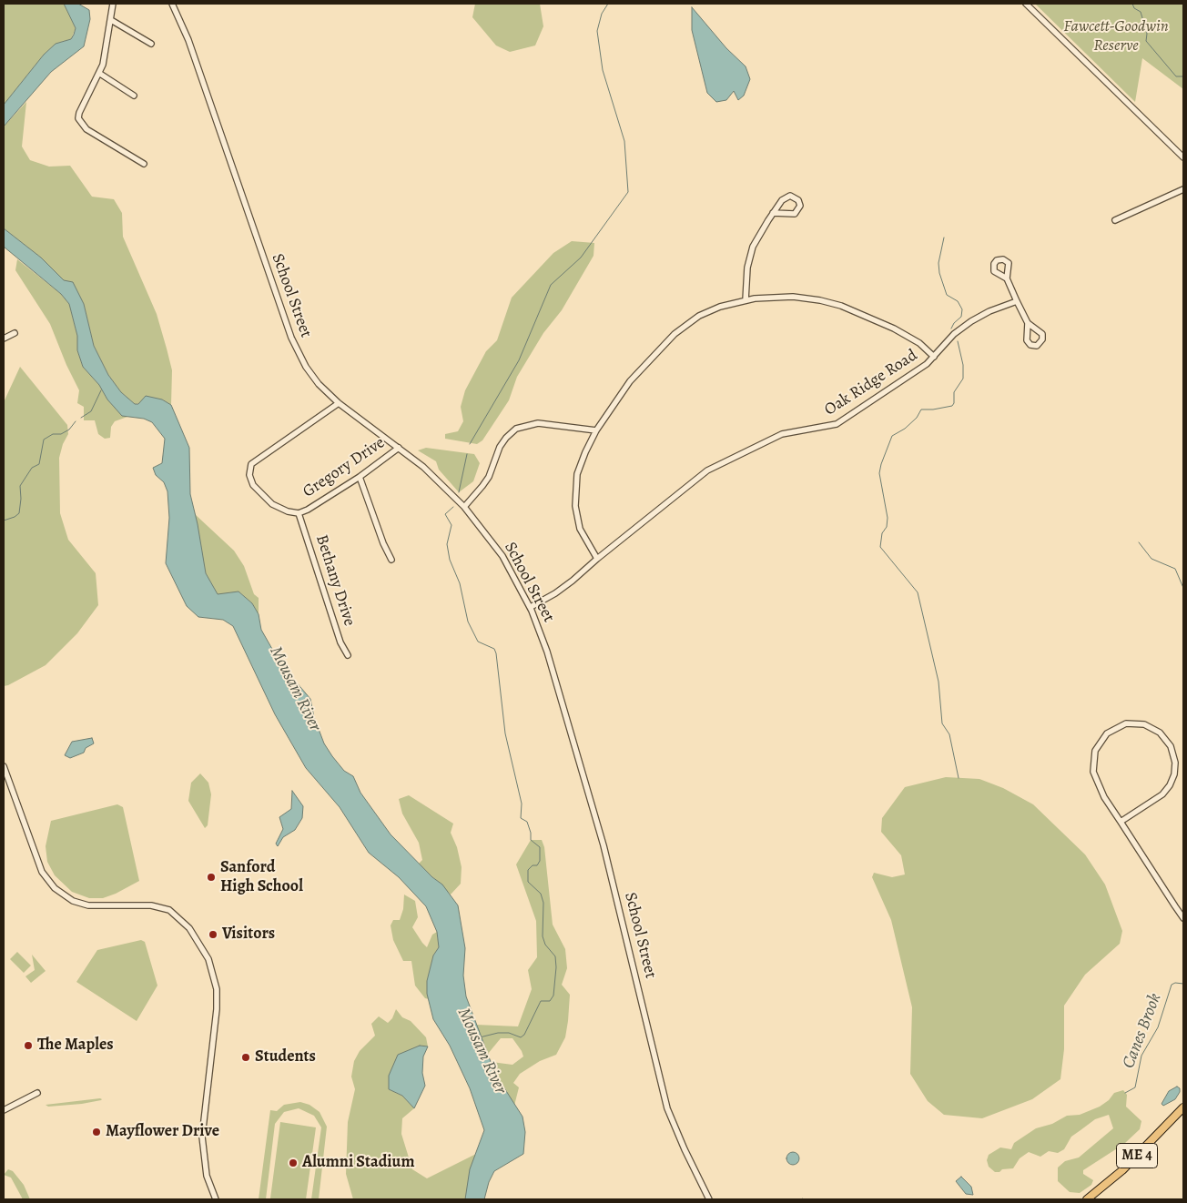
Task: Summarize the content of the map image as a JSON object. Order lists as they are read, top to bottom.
{
  "streets": {
    "main road": ["ME 4"],
    "street": [
      "School Street",
      "Oak Ridge Road",
      "Gregory Drive",
      "Bethany Drive"
    ]
  },
  "crossings": [
    ["School Street", "Oak Ridge Road"],
    ["School Street", "Gregory Drive"],
    ["Gregory Drive", "Bethany Drive"]
  ],
  "water": ["Mousam River", "Canes Brook"],
  "parks": ["Fawcett-Goodwin Reserve"],
  "places": [
    "Sanford High School",
    "Visitors",
    "The Maples",
    "Students",
    "Mayflower Drive",
    "Alumni Stadium"
  ]
}
